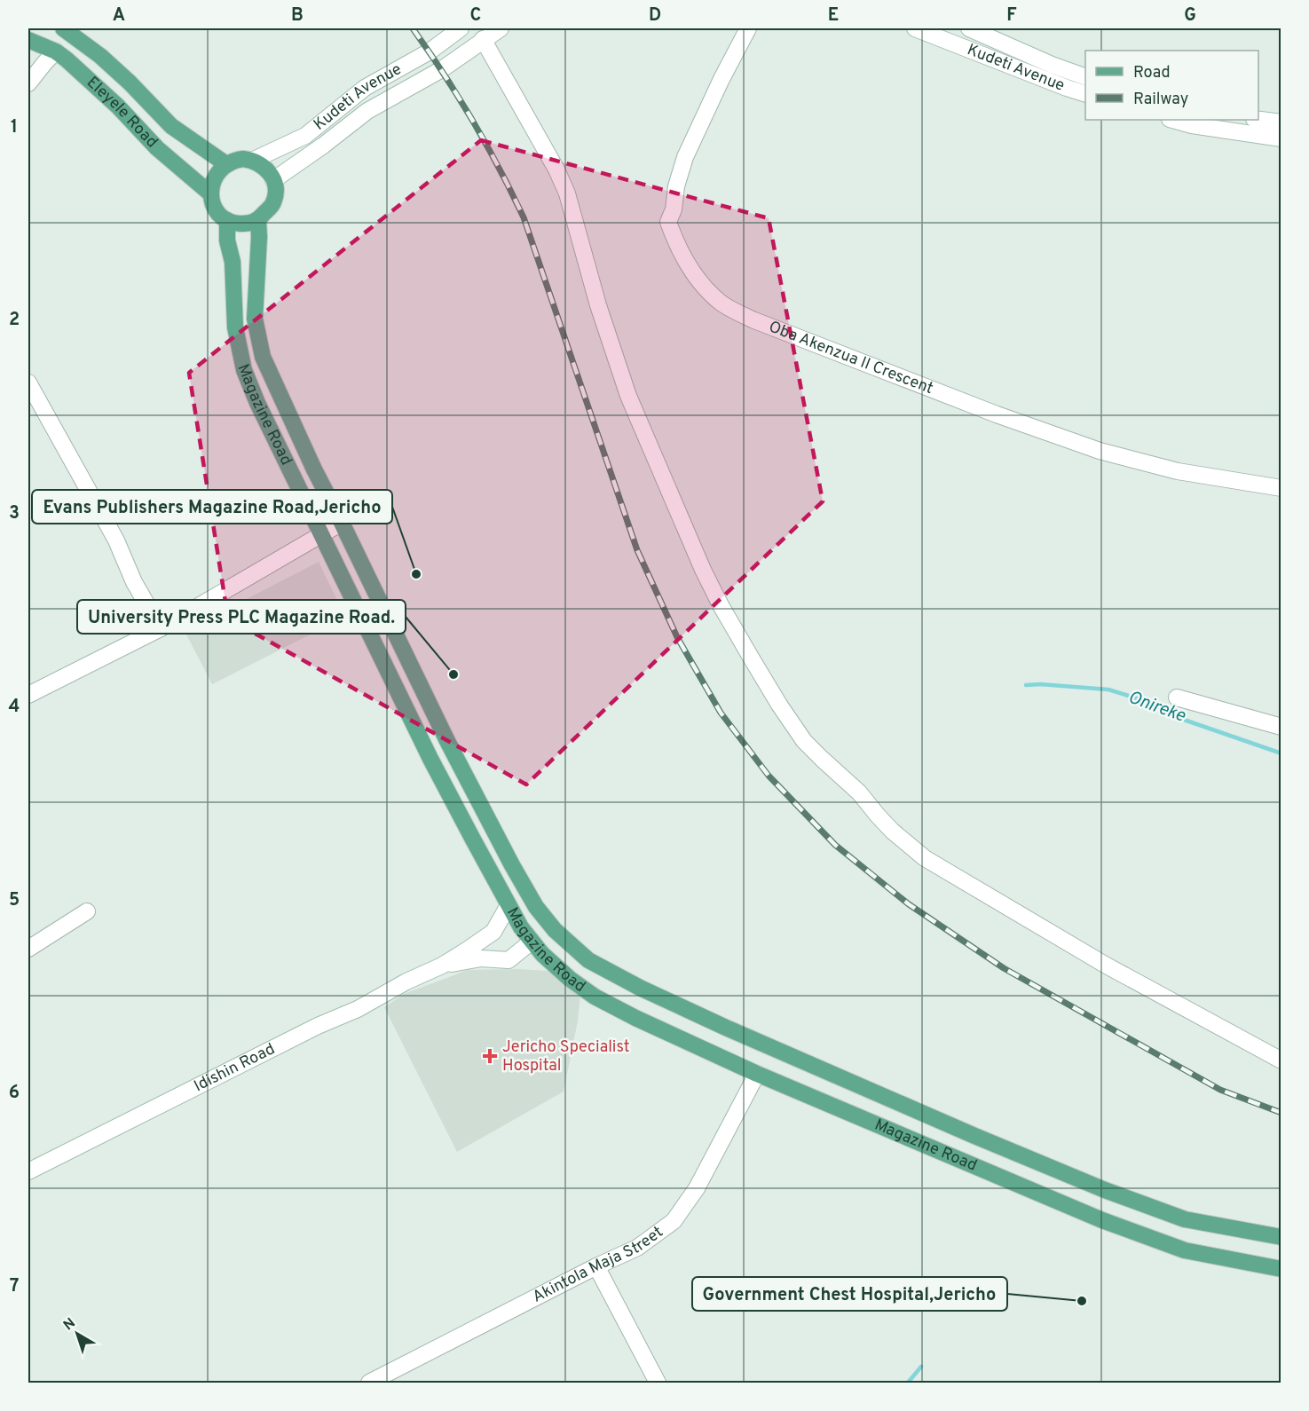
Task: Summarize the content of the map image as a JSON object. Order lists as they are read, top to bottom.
{
  "streets": {
    "main road": ["Eleyele Road", "Magazine Road"],
    "street": [
      "Kudeti Avenue",
      "Oba Akenzua II Crescent",
      "Idishin Road",
      "Akintola Maja Street"
    ]
  },
  "crossings": [
    ["Kudeti Avenue", "Eleyele Road"],
    ["Kudeti Avenue", "Magazine Road"],
    ["Eleyele Road", "Magazine Road"],
    ["Magazine Road", "Akintola Maja Street"]
  ],
  "water": ["Onireke"],
  "places": {
    "other": ["Evans Publishers Magazine Road,Jericho", "University Press PLC Magazine Road.", "Government Chest Hospital,Jericho"],
    "health": ["Jericho Specialist Hospital"]
  },
  "legend": ["Road", "Railway"],
  "north": "top left",
  "grid": {
    "columns": [
      "A",
      "B",
      "C",
      "D",
      "E",
      "F",
      "G"
    ],
    "rows": [
      "1",
      "2",
      "3",
      "4",
      "5",
      "6",
      "7"
    ]
  }
}
